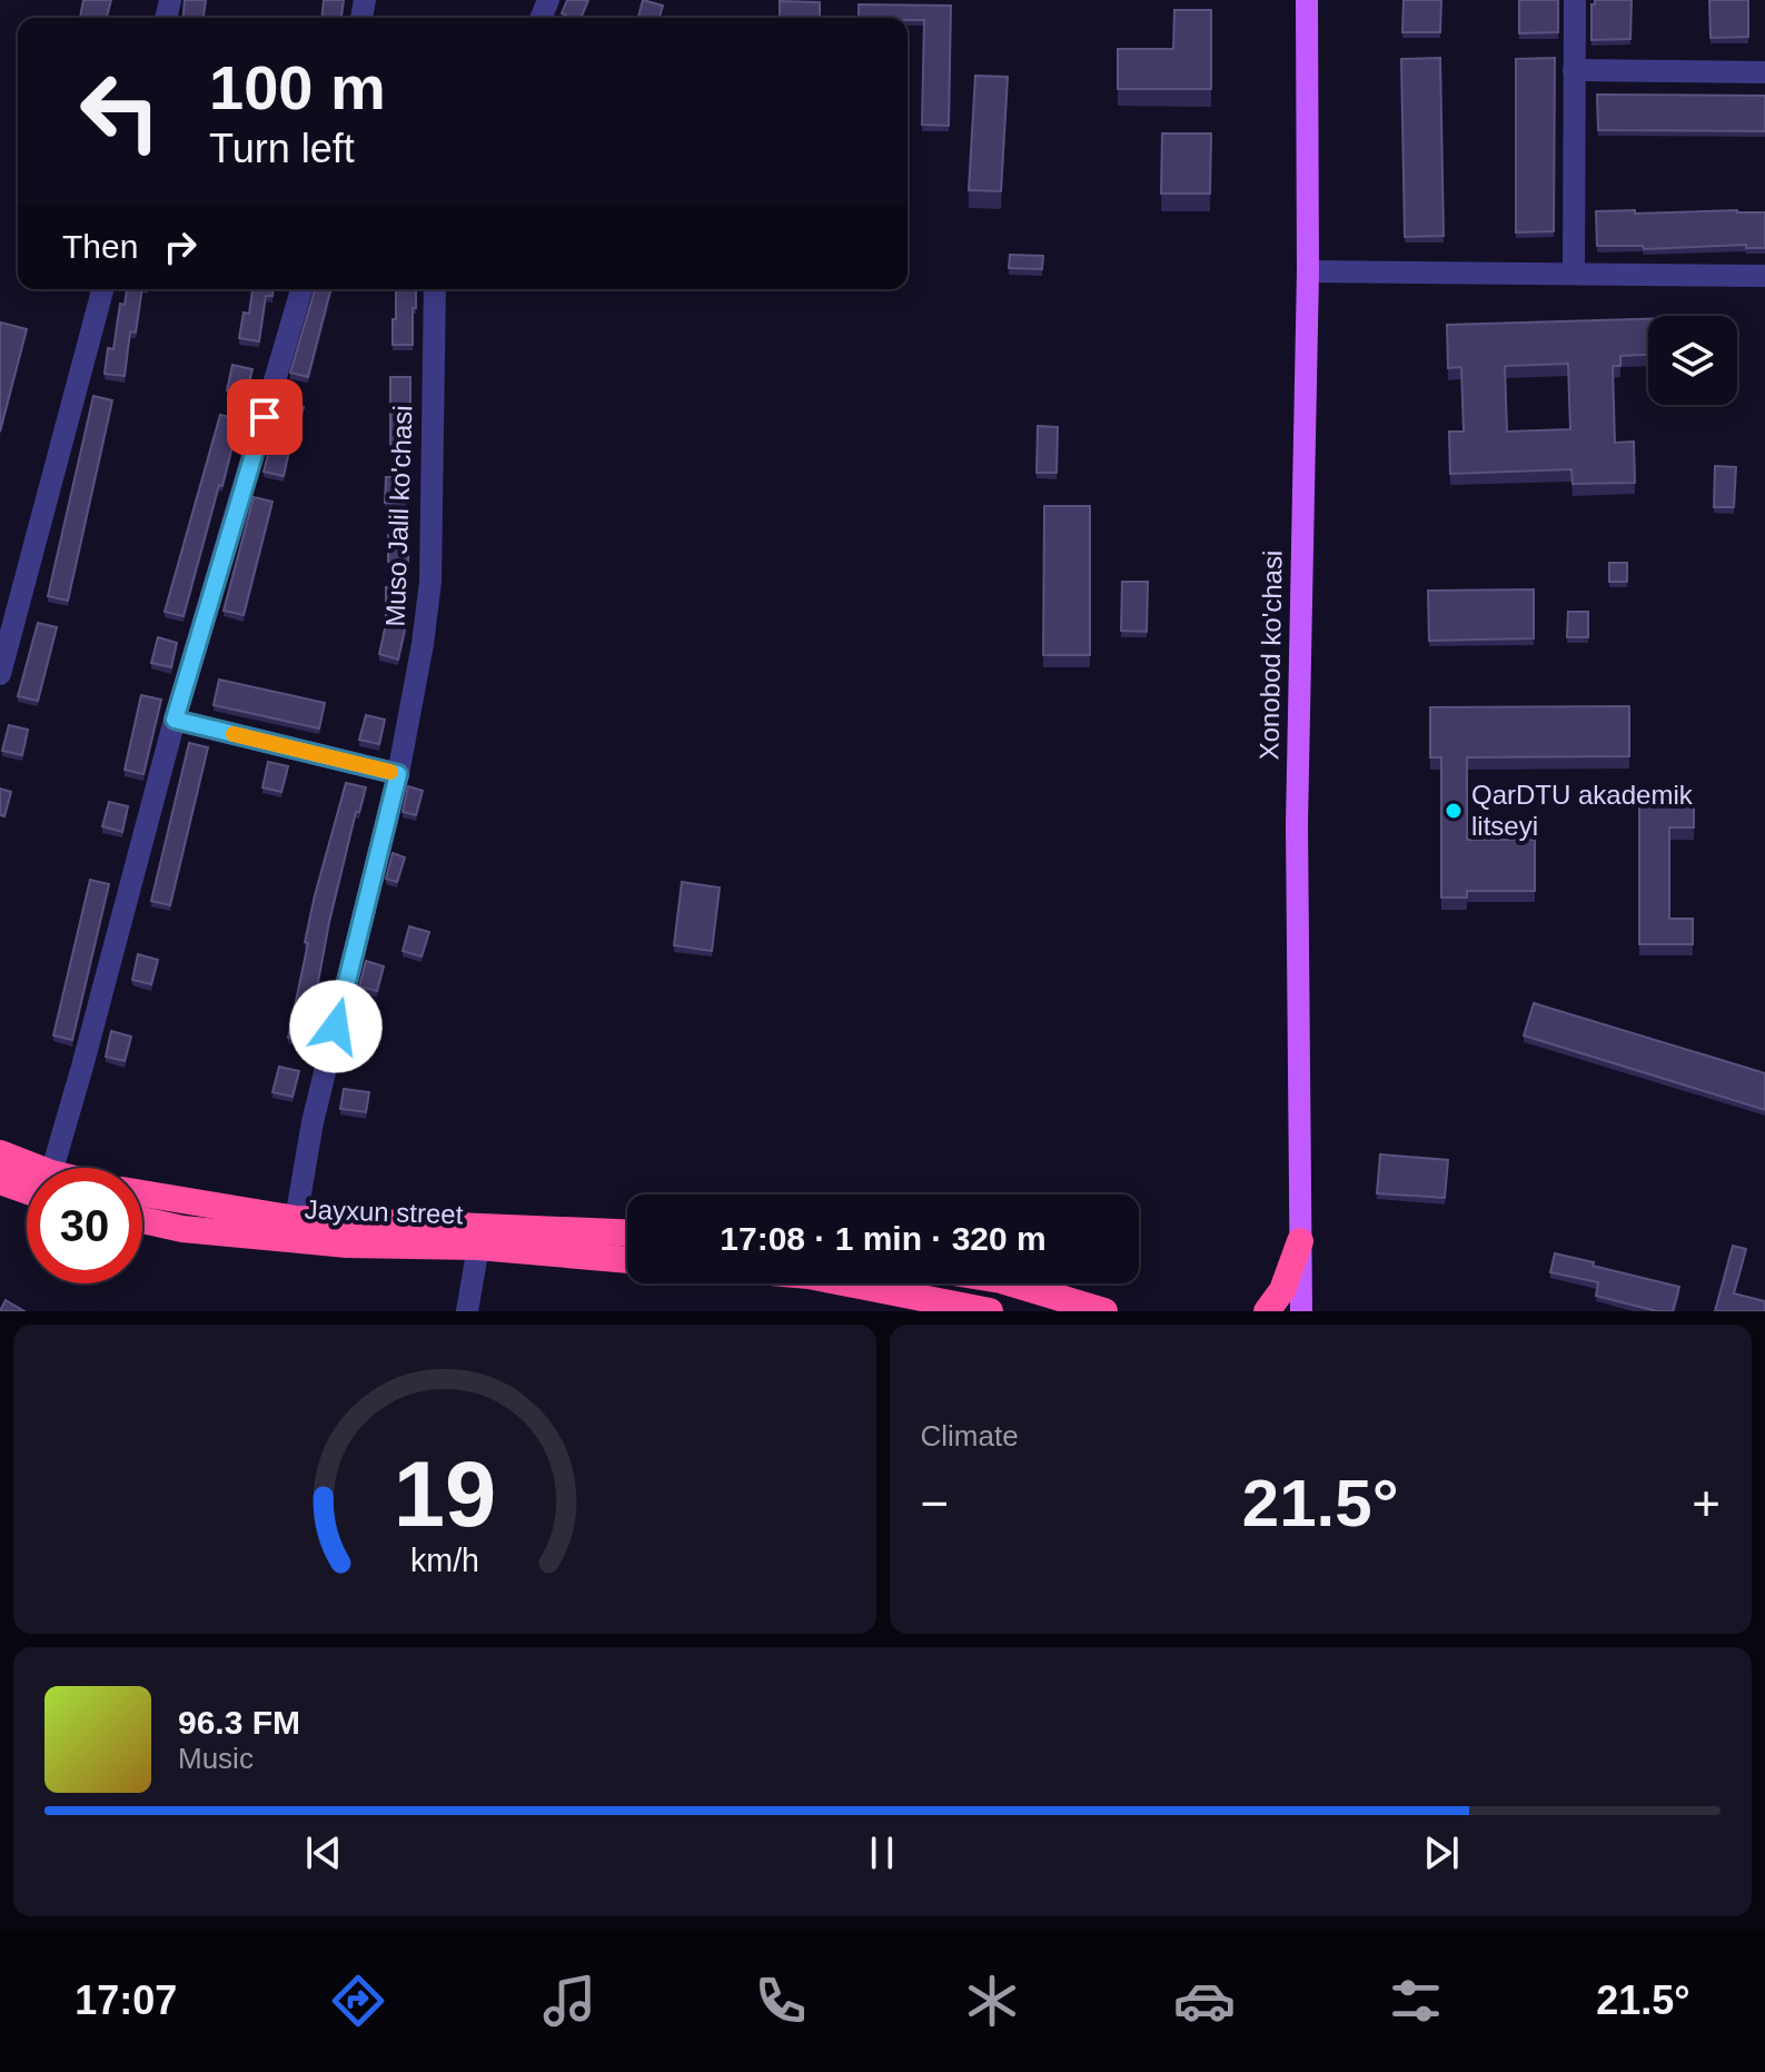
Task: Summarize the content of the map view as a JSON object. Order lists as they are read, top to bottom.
{
  "streets": {
    "highway": ["Jayxun street"],
    "main road": ["Xonobod ko'chasi"],
    "street": ["Muso Jalil ko'chasi"]
  },
  "crossings": [
    ["Muso Jalil ko'chasi", "Jayxun street"]
  ],
  "places": ["QarDTU akademik litseyi"],
  "page": {
    "turn": ["100 m", "Turn left"],
    "then": "Then",
    "limit": "30",
    "trip": "17:08 · 1 min · 320 m",
    "tile": "Climate",
    "heat": ["−", "21.5°", "+"],
    "song": ["96.3 FM", "Music"],
    "tabs": ["17:07", "21.5°"],
    "gauge": ["19", "km/h"]
  }
}
